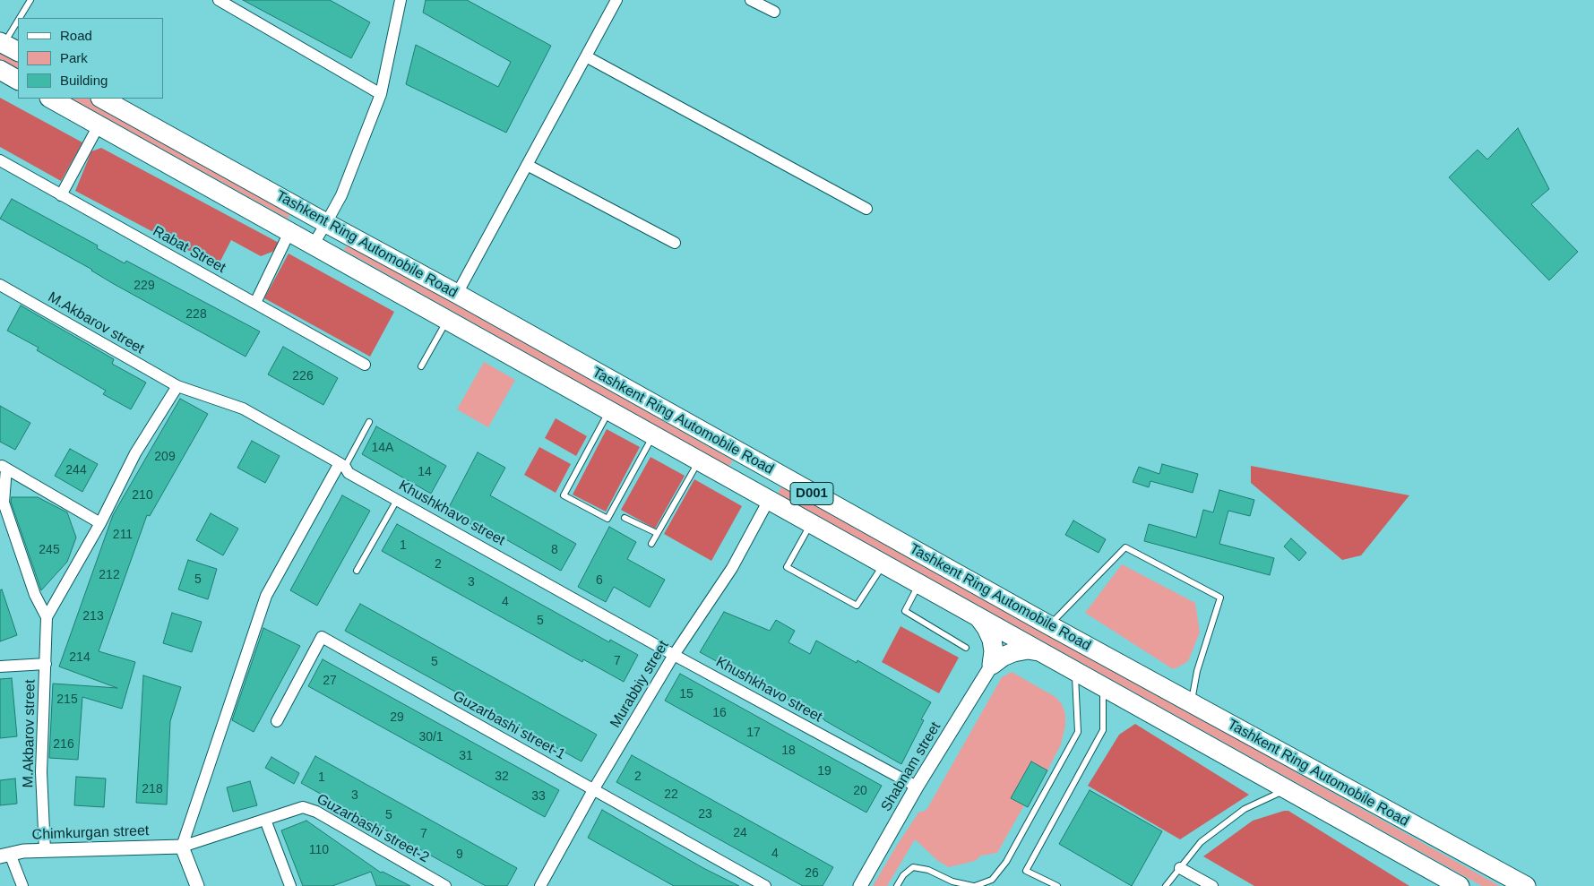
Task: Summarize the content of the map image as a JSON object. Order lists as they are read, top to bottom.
{
  "streets": {
    "highway": ["Tashkent Ring Automobile Road", "D001"],
    "street": [
      "Rabat Street",
      "M.Akbarov street",
      "Khushkhavo street",
      "Murabbiy street",
      "Guzarbashi street-1",
      "Shabnam street",
      "Guzarbashi street-2",
      "Chimkurgan street"
    ]
  },
  "crossings": [
    ["Tashkent Ring Automobile Road", "Murabbiy street"],
    ["M.Akbarov street", "Khushkhavo street"],
    ["M.Akbarov street", "Chimkurgan street"],
    ["Khushkhavo street", "Murabbiy street"],
    ["Khushkhavo street", "Shabnam street"],
    ["Murabbiy street", "Guzarbashi street-1"],
    ["Guzarbashi street-2", "Chimkurgan street"]
  ],
  "house_numbers": [
    "229",
    "228",
    "226",
    "14A",
    "209",
    "244",
    "14",
    "210",
    "211",
    "1",
    "245",
    "8",
    "2",
    "212",
    "5",
    "6",
    "3",
    "4",
    "213",
    "5",
    "214",
    "7",
    "5",
    "27",
    "15",
    "215",
    "16",
    "29",
    "17",
    "30/1",
    "216",
    "18",
    "31",
    "19",
    "32",
    "2",
    "1",
    "218",
    "20",
    "22",
    "3",
    "33",
    "23",
    "5",
    "24",
    "7",
    "110",
    "4",
    "9",
    "26"
  ],
  "legend": ["Road", "Park", "Building"]
}
